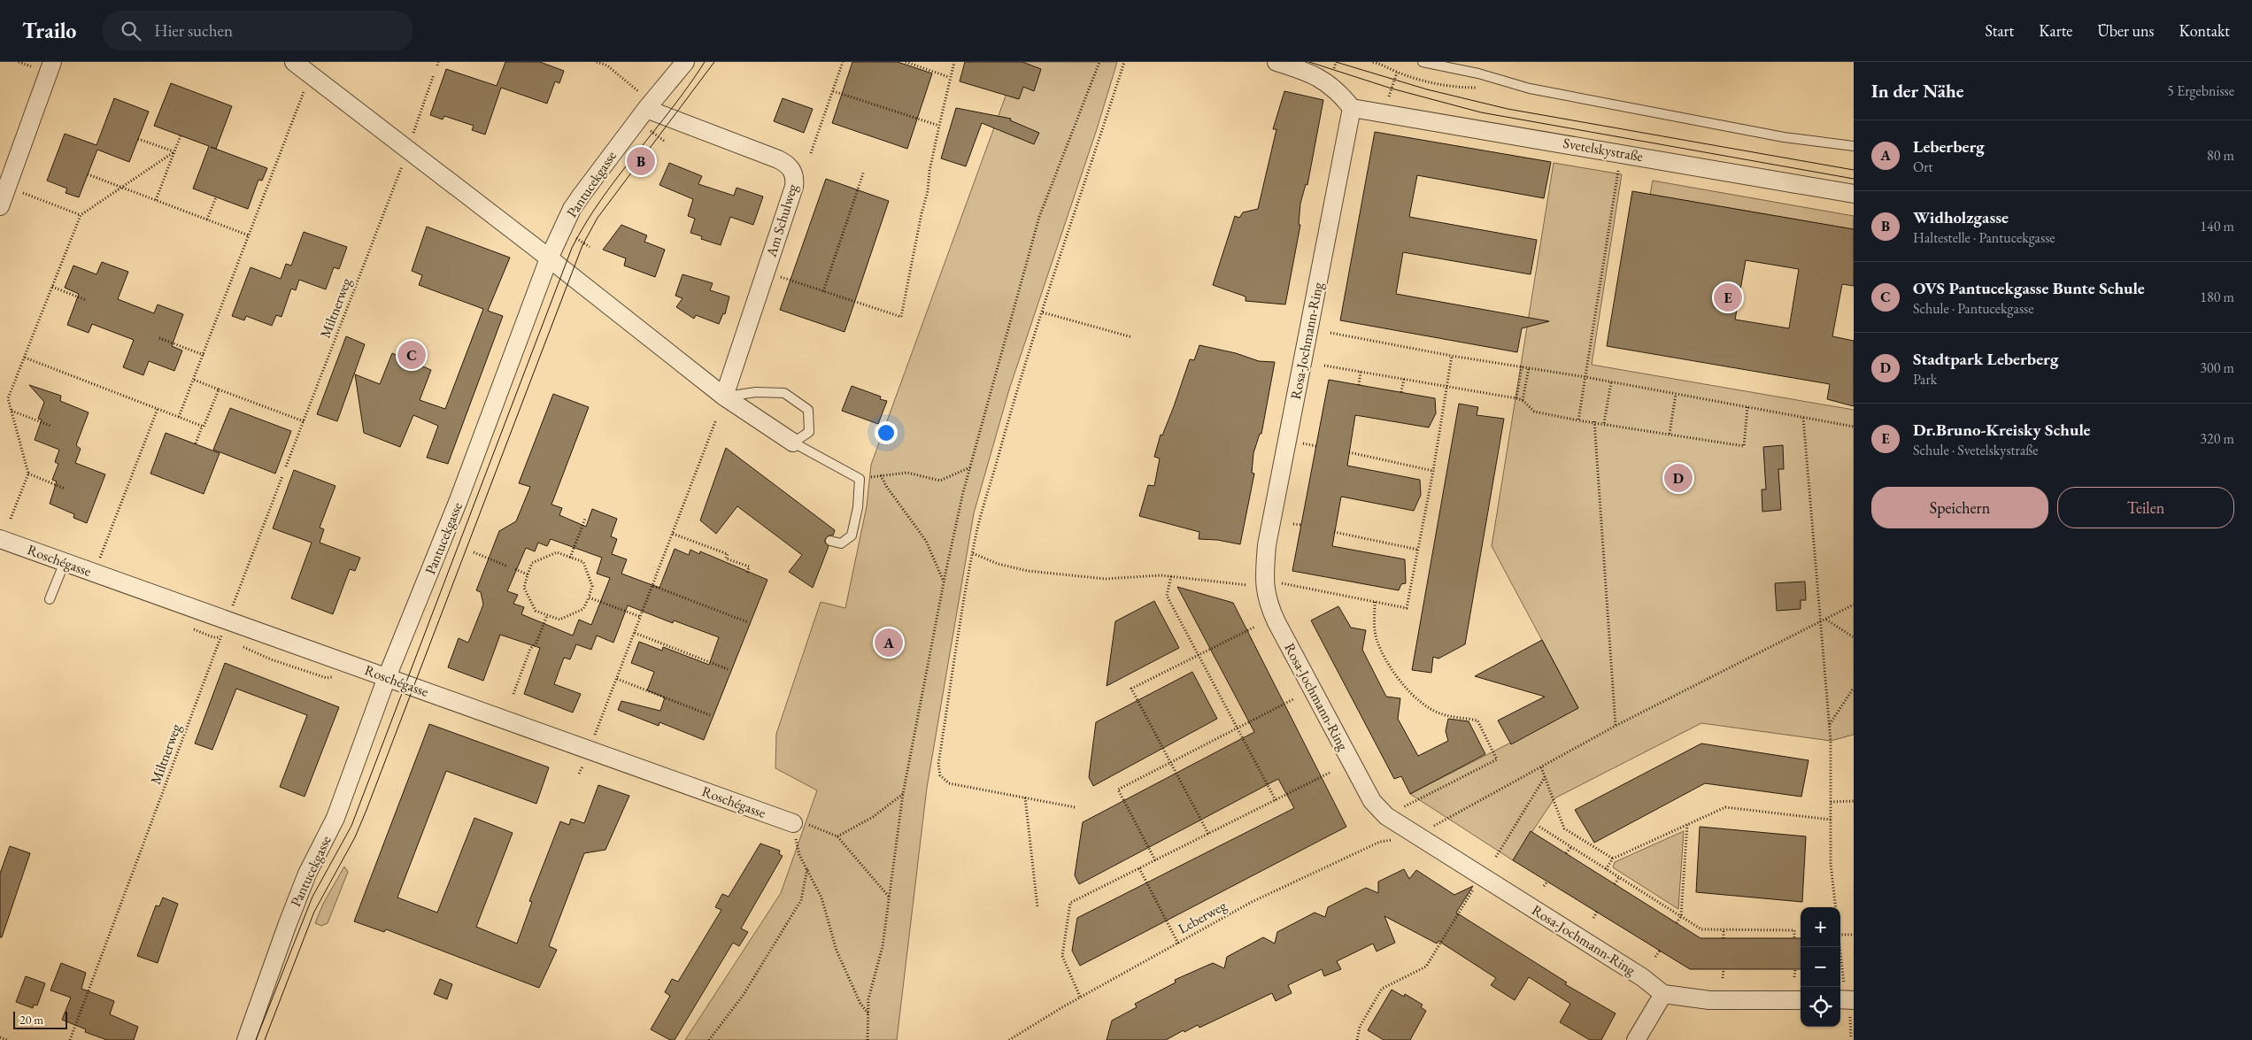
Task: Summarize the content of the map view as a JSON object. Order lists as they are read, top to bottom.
{
  "streets": {
    "street": [
      "Svetelskystraße",
      "Pantucekgasse",
      "Am Schulweg",
      "Rosa-Jochmann-Ring",
      "Roschégasse"
    ],
    "path": ["Miltnerweg", "Leberweg"]
  },
  "crossings": [
    ["Svetelskystraße", "Rosa-Jochmann-Ring"],
    ["Pantucekgasse", "Am Schulweg"],
    ["Pantucekgasse", "Roschégasse"],
    ["Miltnerweg", "Roschégasse"],
    ["Rosa-Jochmann-Ring", "Leberweg"]
  ],
  "scale_bar": "20 m",
  "page": {
    "header": "Trailo",
    "search": "Hier suchen",
    "nav": [
      "Start",
      "Karte",
      "Über uns",
      "Kontakt"
    ],
    "heading": ["In der Nähe", "5 Ergebnisse"],
    "list": [
      {
        "mark": "A",
        "name": "Leberberg",
        "note": "Ort",
        "value": "80 m"
      },
      {
        "mark": "B",
        "name": "Widholzgasse",
        "note": "Haltestelle · Pantucekgasse",
        "value": "140 m"
      },
      {
        "mark": "C",
        "name": "OVS Pantucekgasse Bunte Schule",
        "note": "Schule · Pantucekgasse",
        "value": "180 m"
      },
      {
        "mark": "D",
        "name": "Stadtpark Leberberg",
        "note": "Park",
        "value": "300 m"
      },
      {
        "mark": "E",
        "name": "Dr.Bruno-Kreisky Schule",
        "note": "Schule · Svetelskystraße",
        "value": "320 m"
      }
    ],
    "pins": [
      "B",
      "E",
      "C",
      "D",
      "A"
    ],
    "buttons": ["Speichern", "Teilen"],
    "map_buttons": ["+", "−"],
    "scale": "20 m"
  }
}
